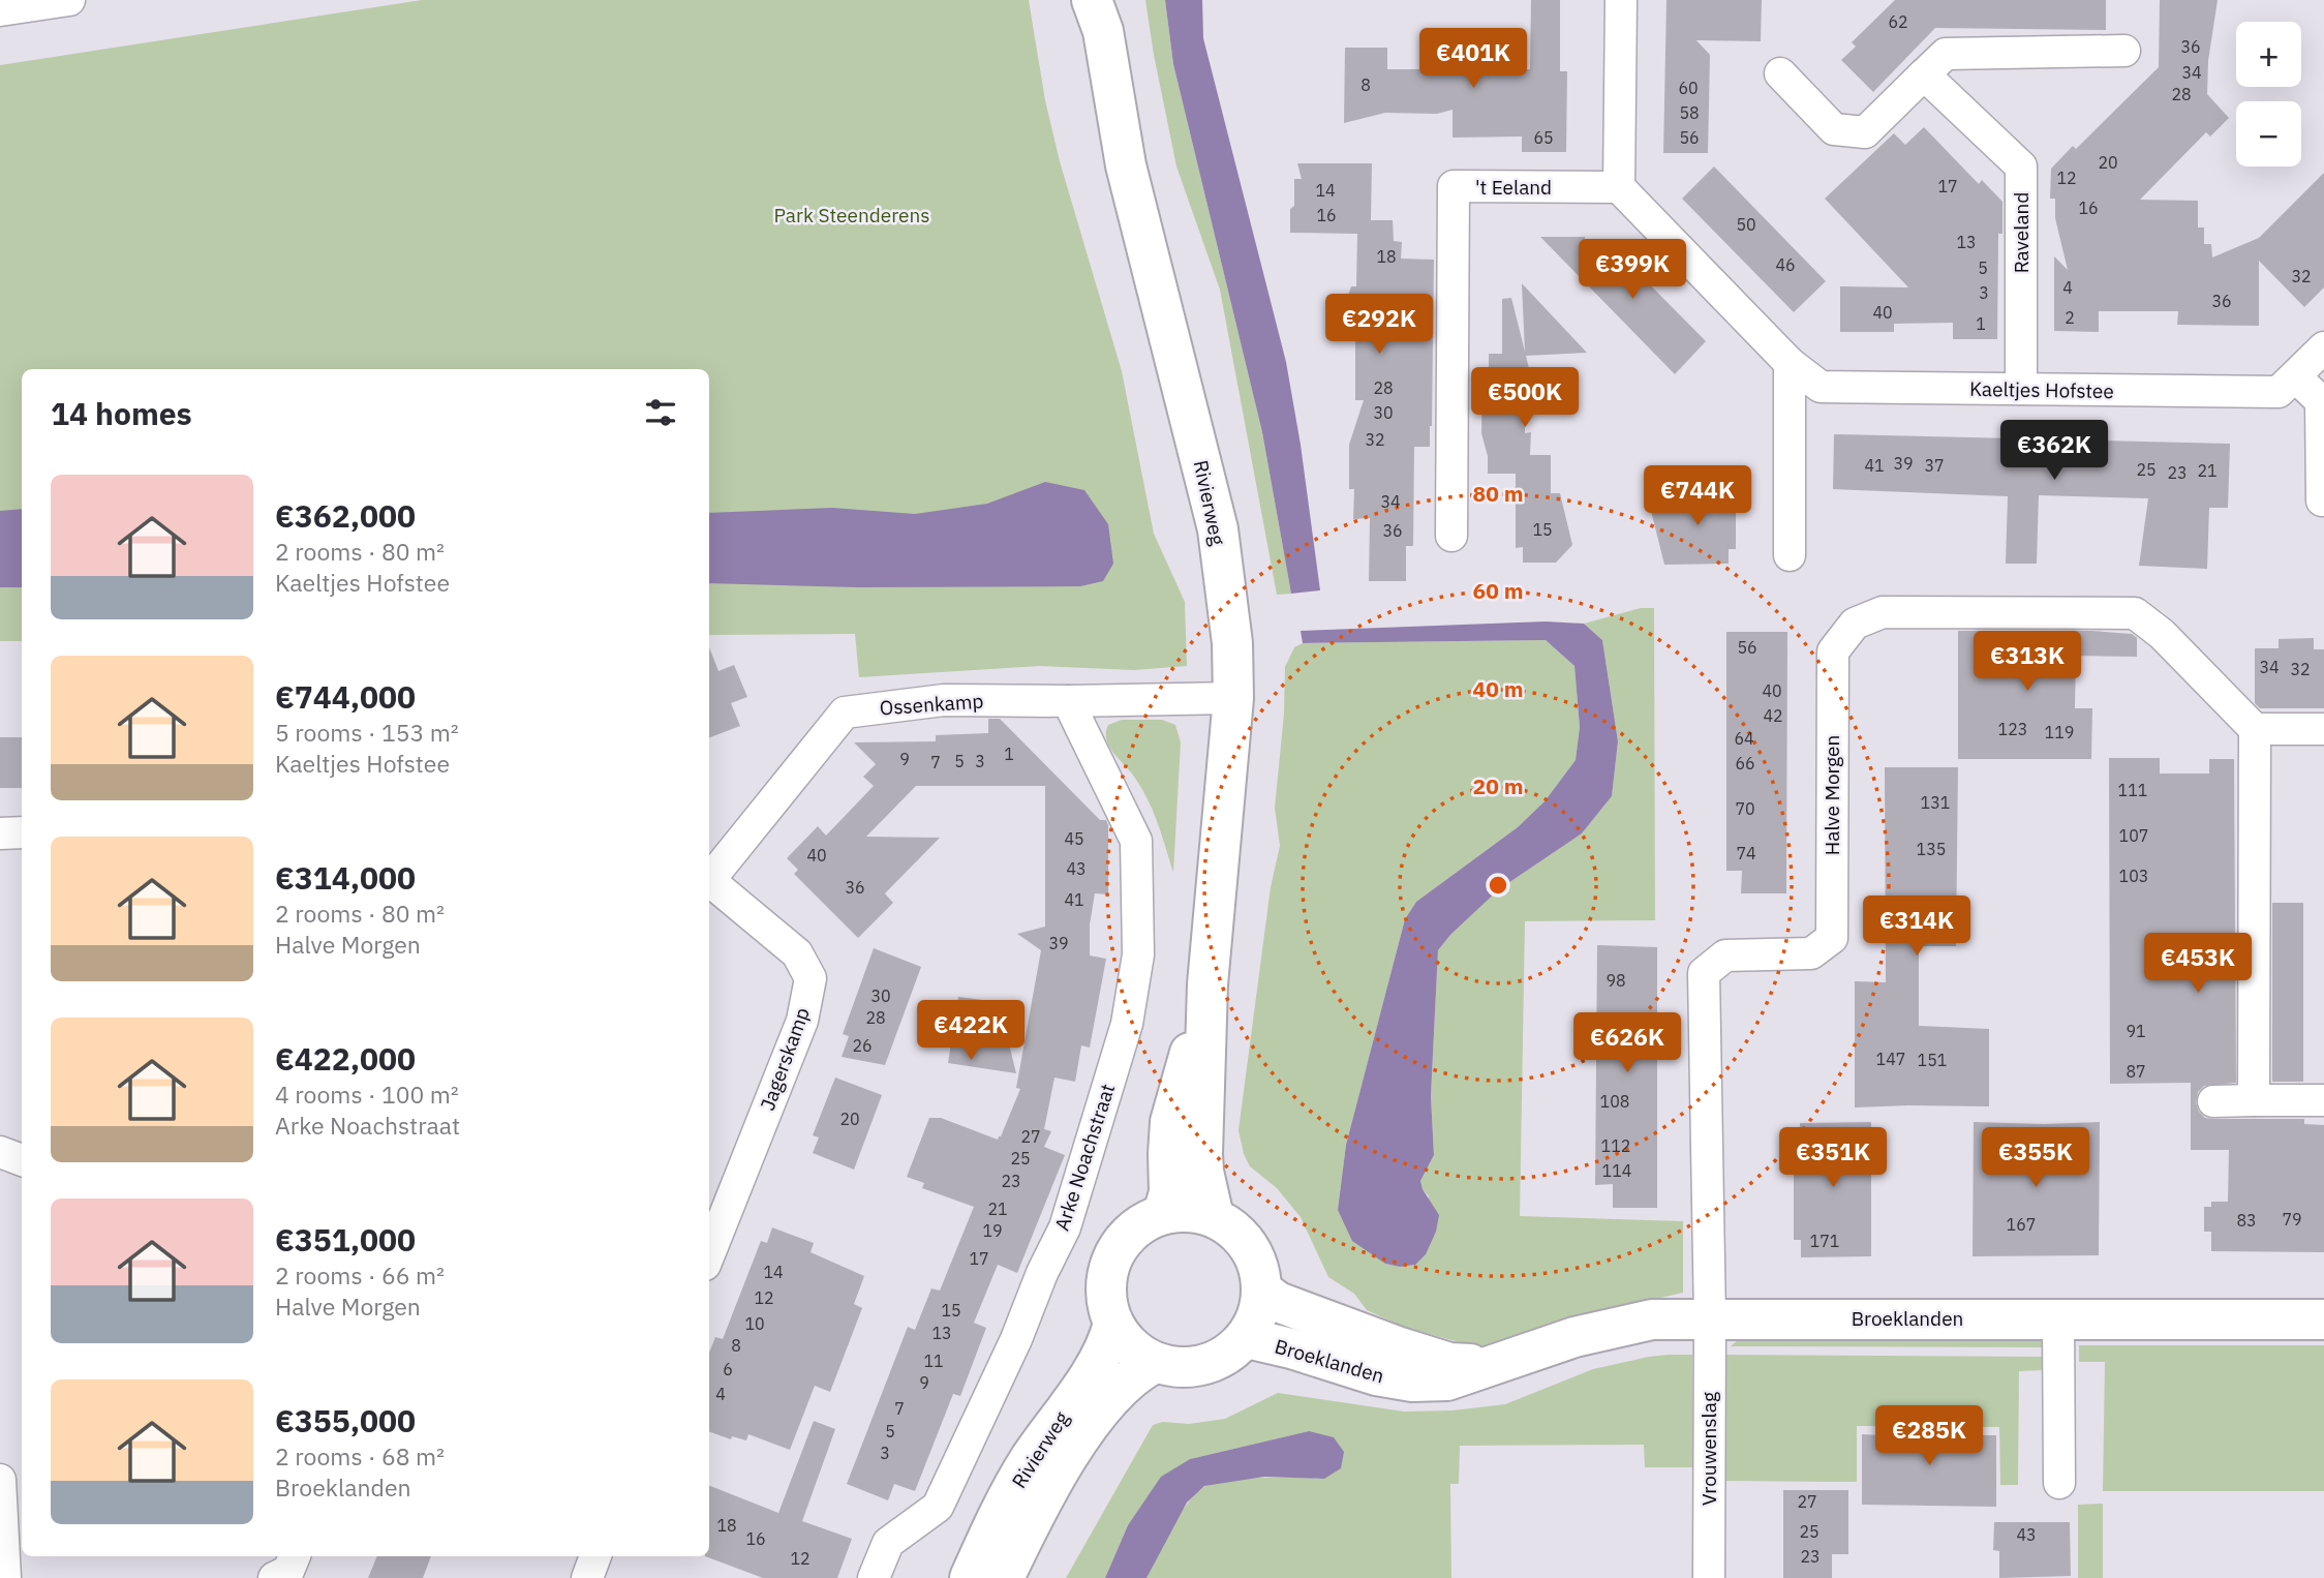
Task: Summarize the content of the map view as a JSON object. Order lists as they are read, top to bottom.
{
  "streets": {
    "street": [
      "'t Eeland",
      "Raveland",
      "Kaeltjes Hofstee",
      "Rivierweg",
      "Ossenkamp",
      "Halve Morgen",
      "Jagerskamp",
      "Arke Noachstraat",
      "Broeklanden",
      "Vrouwenslag"
    ]
  },
  "crossings": [
    ["'t Eeland", "Kaeltjes Hofstee"],
    ["Raveland", "Kaeltjes Hofstee"],
    ["Rivierweg", "Ossenkamp"],
    ["Rivierweg", "Broeklanden"],
    ["Ossenkamp", "Arke Noachstraat"],
    ["Halve Morgen", "Broeklanden"],
    ["Halve Morgen", "Vrouwenslag"],
    ["Broeklanden", "Vrouwenslag"]
  ],
  "parks": ["Park Steenderens"],
  "house_numbers": [
    "62",
    "36",
    "34",
    "8",
    "60",
    "28",
    "58",
    "65",
    "56",
    "20",
    "12",
    "17",
    "14",
    "16",
    "16",
    "50",
    "13",
    "18",
    "46",
    "5",
    "32",
    "4",
    "3",
    "36",
    "40",
    "2",
    "1",
    "28",
    "30",
    "32",
    "39",
    "41",
    "37",
    "25",
    "21",
    "23",
    "34",
    "15",
    "36",
    "56",
    "34",
    "32",
    "40",
    "42",
    "123",
    "119",
    "64",
    "1",
    "9",
    "5",
    "3",
    "7",
    "66",
    "111",
    "131",
    "70",
    "107",
    "45",
    "135",
    "74",
    "40",
    "43",
    "103",
    "36",
    "41",
    "39",
    "98",
    "30",
    "28",
    "91",
    "26",
    "147",
    "151",
    "87",
    "108",
    "20",
    "27",
    "112",
    "25",
    "114",
    "23",
    "21",
    "79",
    "83",
    "167",
    "19",
    "171",
    "17",
    "14",
    "12",
    "15",
    "10",
    "13",
    "8",
    "11",
    "6",
    "9",
    "4",
    "7",
    "5",
    "3",
    "27",
    "18",
    "25",
    "43",
    "16",
    "23",
    "12"
  ],
  "page": {
    "map_buttons": ["+", "−"],
    "price": [
      "€401K",
      "€399K",
      "€292K",
      "€500K",
      "€362K",
      "€744K",
      "€313K",
      "€314K",
      "€453K",
      "€422K",
      "€626K",
      "€351K",
      "€355K",
      "€285K"
    ],
    "heading": "14 homes",
    "list": [
      {
        "name": "€362,000",
        "note": "2 rooms · 80 m² · Kaeltjes Hofstee"
      },
      {
        "name": "€744,000",
        "note": "5 rooms · 153 m² · Kaeltjes Hofstee"
      },
      {
        "name": "€314,000",
        "note": "2 rooms · 80 m² · Halve Morgen"
      },
      {
        "name": "€422,000",
        "note": "4 rooms · 100 m² · Arke Noachstraat"
      },
      {
        "name": "€351,000",
        "note": "2 rooms · 66 m² · Halve Morgen"
      },
      {
        "name": "€355,000",
        "note": "2 rooms · 68 m² · Broeklanden"
      }
    ]
  },
  "rings": [
    "80 m",
    "60 m",
    "40 m",
    "20 m"
  ]
}
